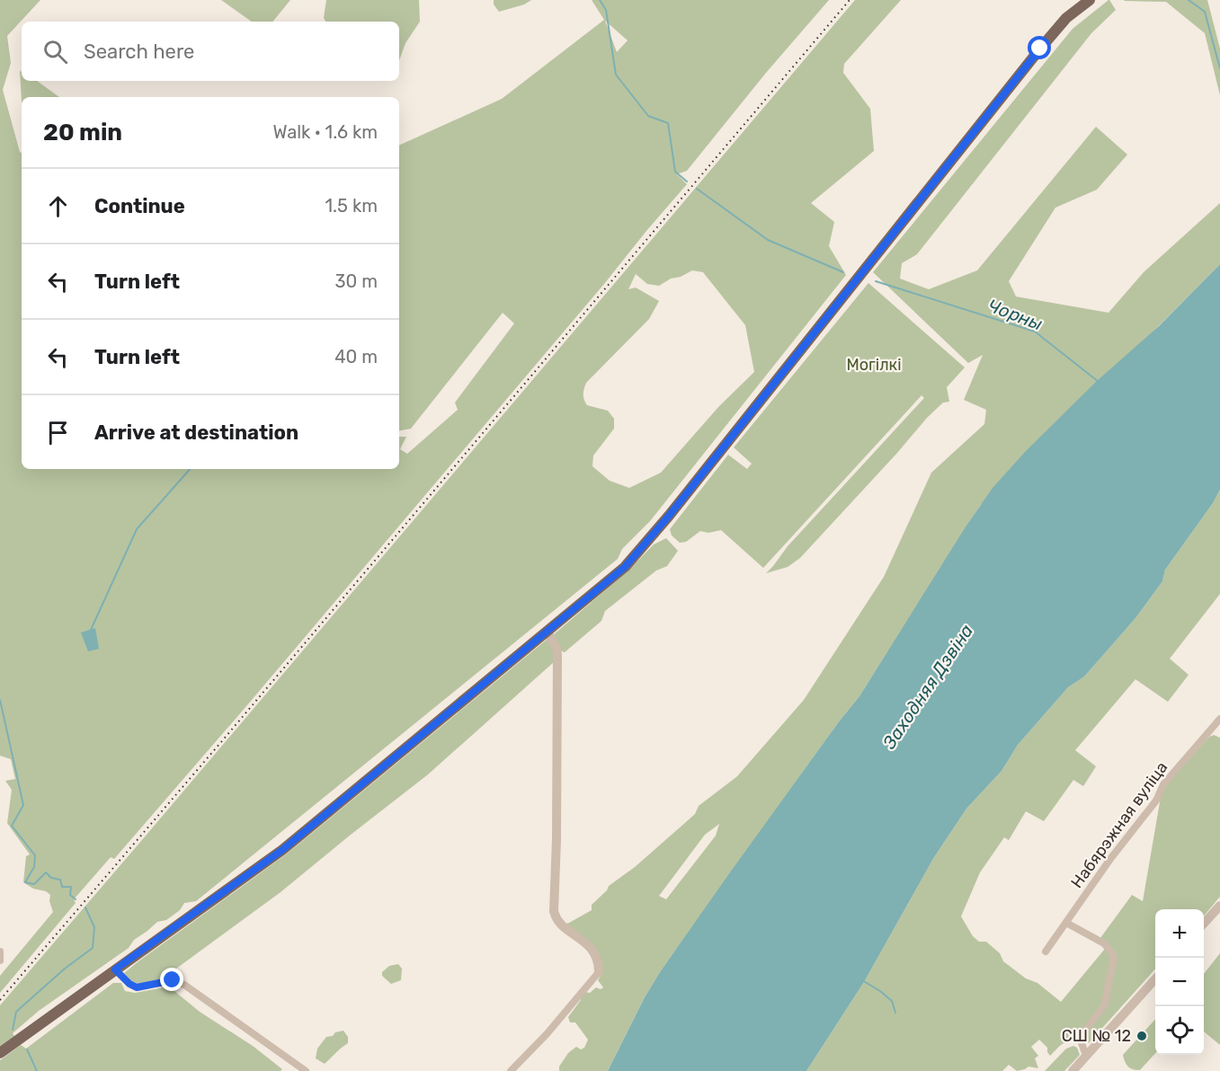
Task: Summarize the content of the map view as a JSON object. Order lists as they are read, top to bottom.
{
  "streets": {
    "street": ["Набярэжная вуліца"]
  },
  "water": ["Чорны", "Заходняя Дзвіна"],
  "parks": ["Могілкі"],
  "places": ["СШ № 12"],
  "page": {
    "search": "Search here",
    "heading": ["20 min", "Walk · 1.6 km"],
    "list": [
      ["Continue", "1.5 km"],
      ["Turn left", "30 m"],
      ["Turn left", "40 m"],
      "Arrive at destination"
    ],
    "map_buttons": ["+", "−"]
  }
}
